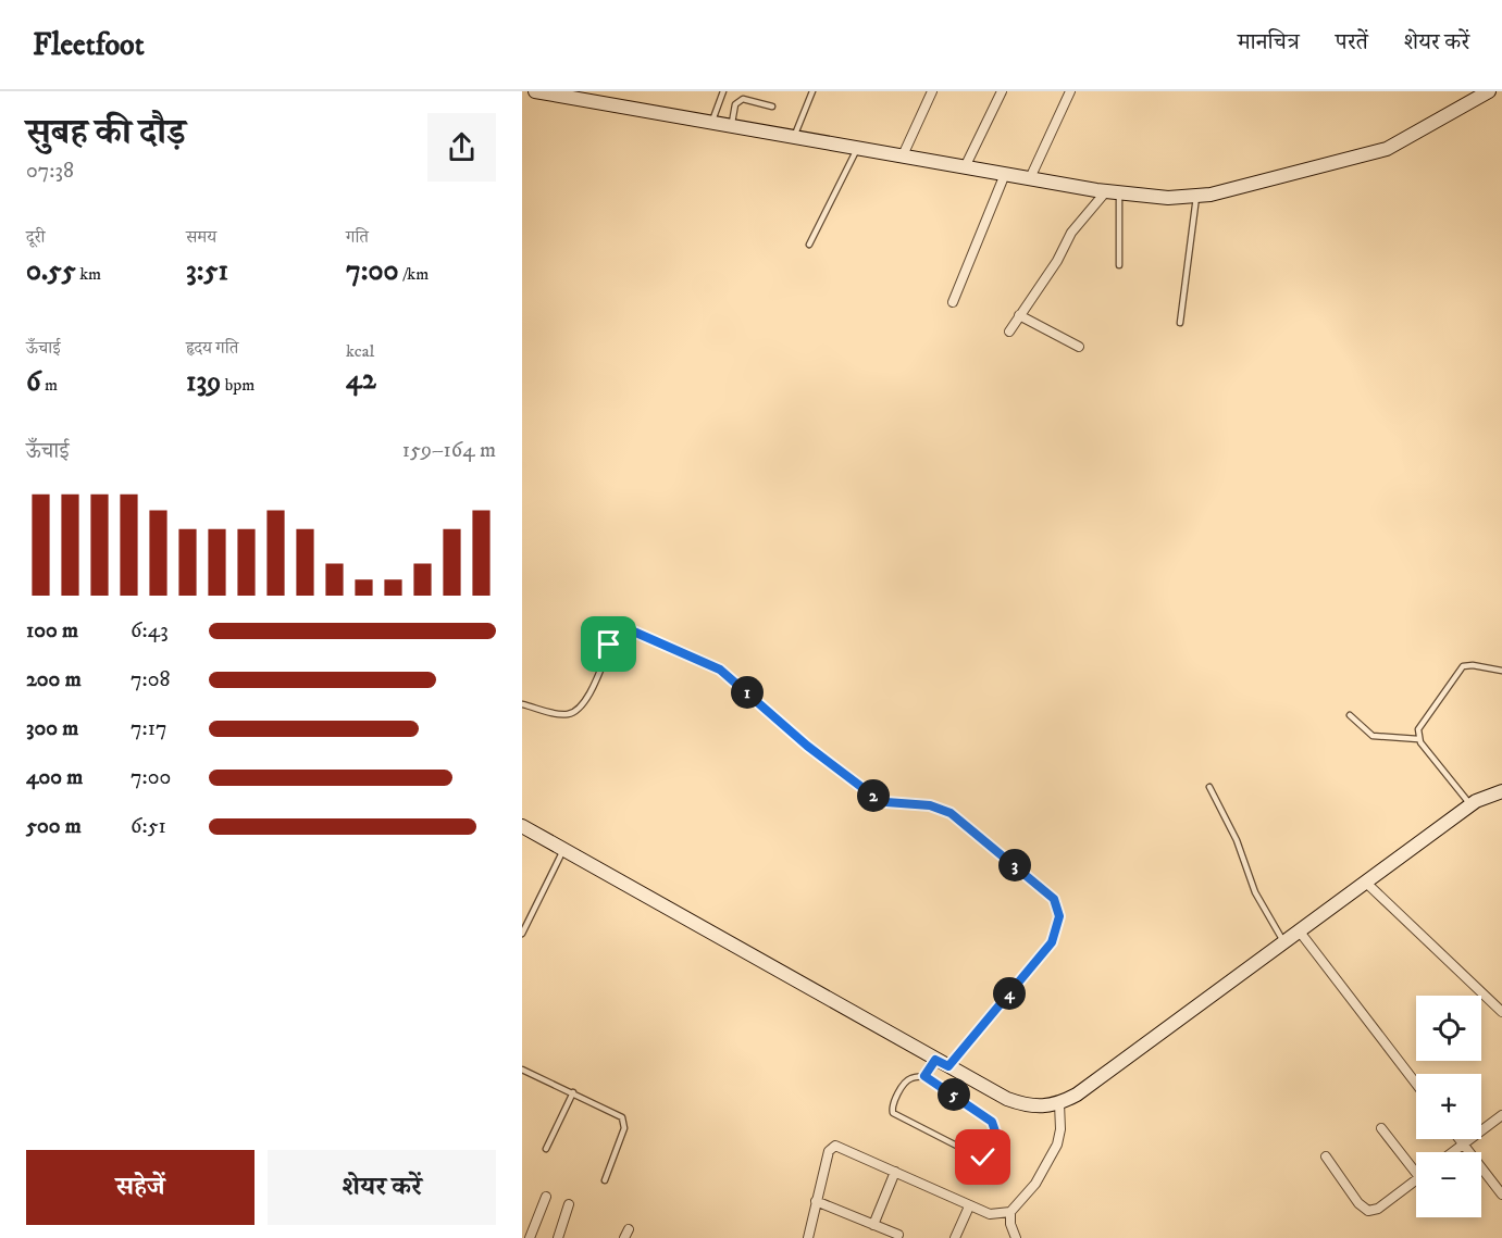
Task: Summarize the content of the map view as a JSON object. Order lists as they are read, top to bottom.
{
  "page": {
    "header": "Fleetfoot",
    "nav": ["मानचित्र", "परतें", "शेयर करें"],
    "heading": ["सुबह की दौड़", "07:38"],
    "stats": [
      ["दूरी", "0.55 km"],
      ["समय", "3:51"],
      ["गति", "7:00 /km"],
      ["ऊँचाई", "6 m"],
      ["हृदय गति", "139 bpm"],
      ["kcal", "42"]
    ],
    "chart": ["ऊँचाई", "159–164 m"],
    "list": [
      {
        "name": "100 m",
        "note": "6:43"
      },
      {
        "name": "200 m",
        "note": "7:08"
      },
      {
        "name": "300 m",
        "note": "7:17"
      },
      {
        "name": "400 m",
        "note": "7:00"
      },
      {
        "name": "500 m",
        "note": "6:51"
      }
    ],
    "pins": [
      "1",
      "2",
      "3",
      "4",
      "5"
    ],
    "map_buttons": ["+", "−"],
    "buttons": ["सहेजें", "शेयर करें"]
  }
}
